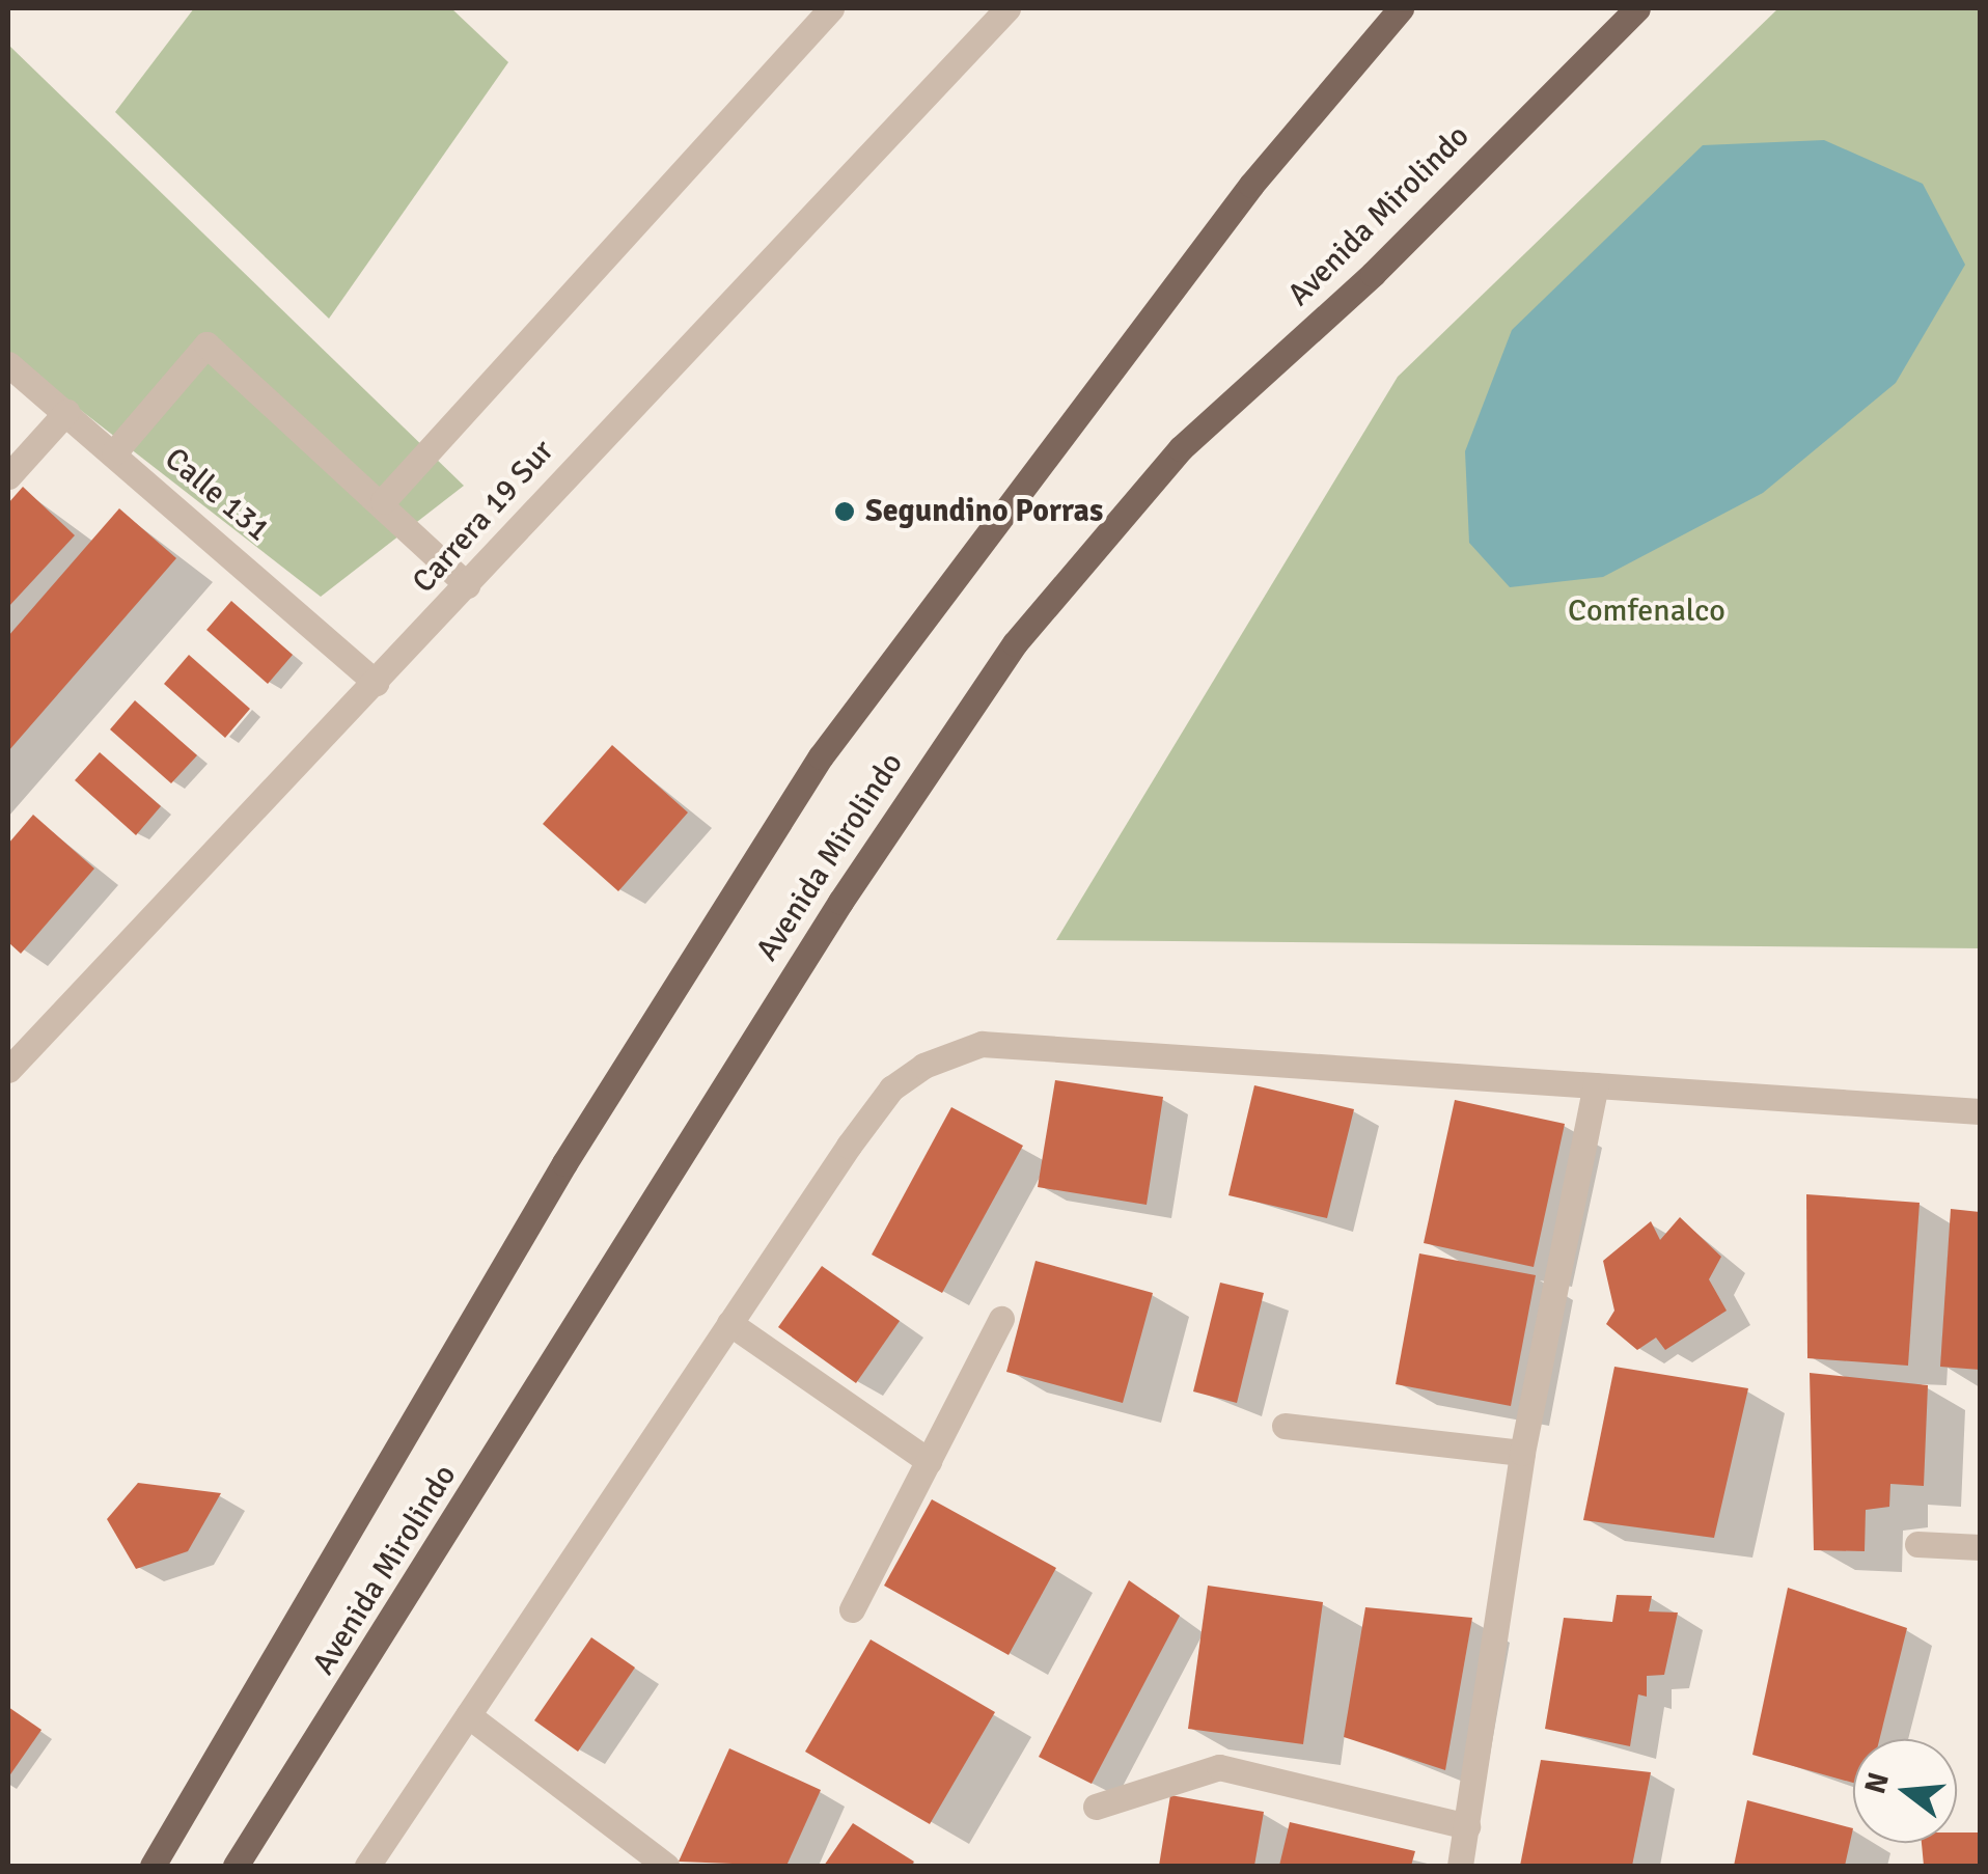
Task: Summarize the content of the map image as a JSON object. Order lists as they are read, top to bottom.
{
  "streets": {
    "main road": ["Avenida Mirolindo"],
    "street": ["Calle 131", "Carrera 19 Sur"]
  },
  "crossings": [
    ["Calle 131", "Carrera 19 Sur"]
  ],
  "parks": ["Comfenalco"],
  "places": ["Segundino Porras"],
  "north": "left"
}
